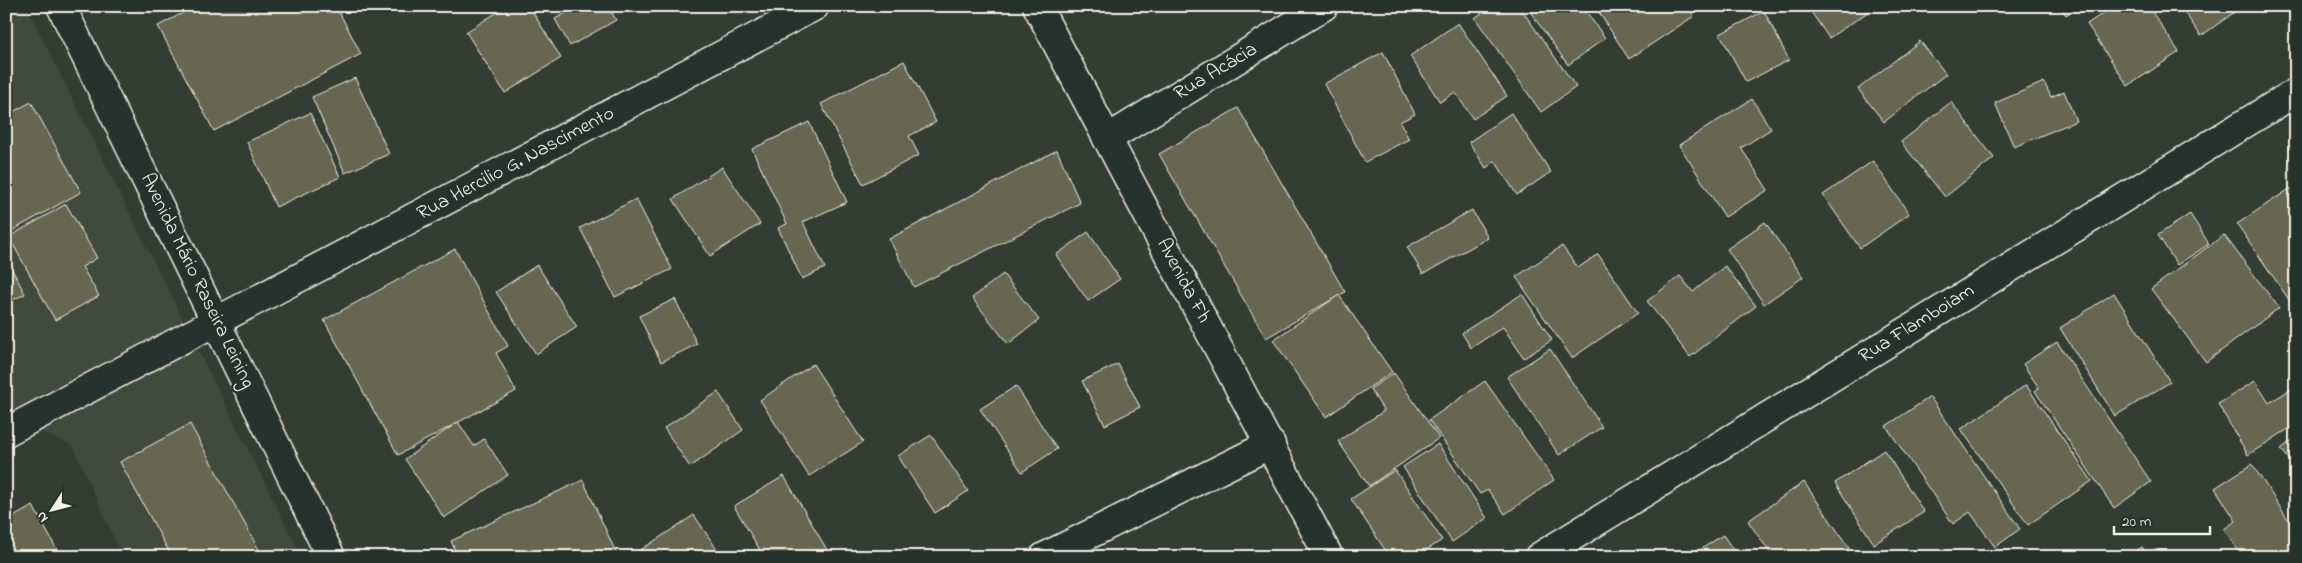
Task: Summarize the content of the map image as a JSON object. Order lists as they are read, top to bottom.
{
  "streets": {
    "street": [
      "Rua Acácia",
      "Rua Hercilio G. Nascimento",
      "Avenida Mário Raseira Leining",
      "Avenida Fh",
      "Rua Flamboiam"
    ]
  },
  "crossings": [
    ["Rua Acácia", "Avenida Fh"],
    ["Rua Hercilio G. Nascimento", "Avenida Mário Raseira Leining"]
  ],
  "scale_bar": "20 m",
  "north": "bottom left"
}
